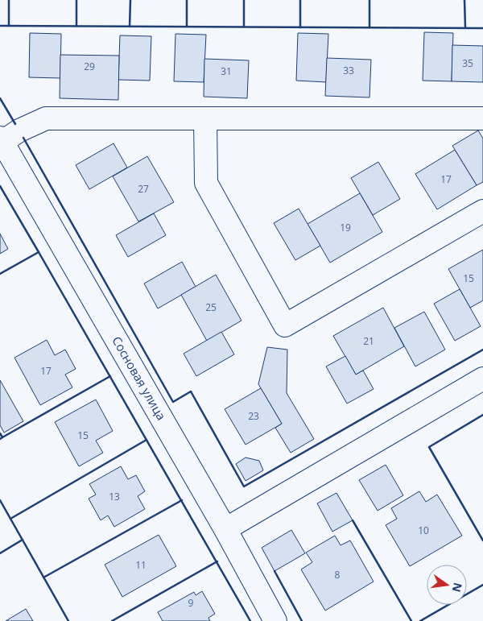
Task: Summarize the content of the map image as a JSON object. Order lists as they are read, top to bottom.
{
  "streets": {
    "street": ["Сосновая улица"]
  },
  "house_numbers": [
    "35",
    "29",
    "33",
    "31",
    "17",
    "27",
    "19",
    "15",
    "25",
    "21",
    "17",
    "23",
    "15",
    "13",
    "10",
    "11",
    "8",
    "9"
  ],
  "north": "right"
}
